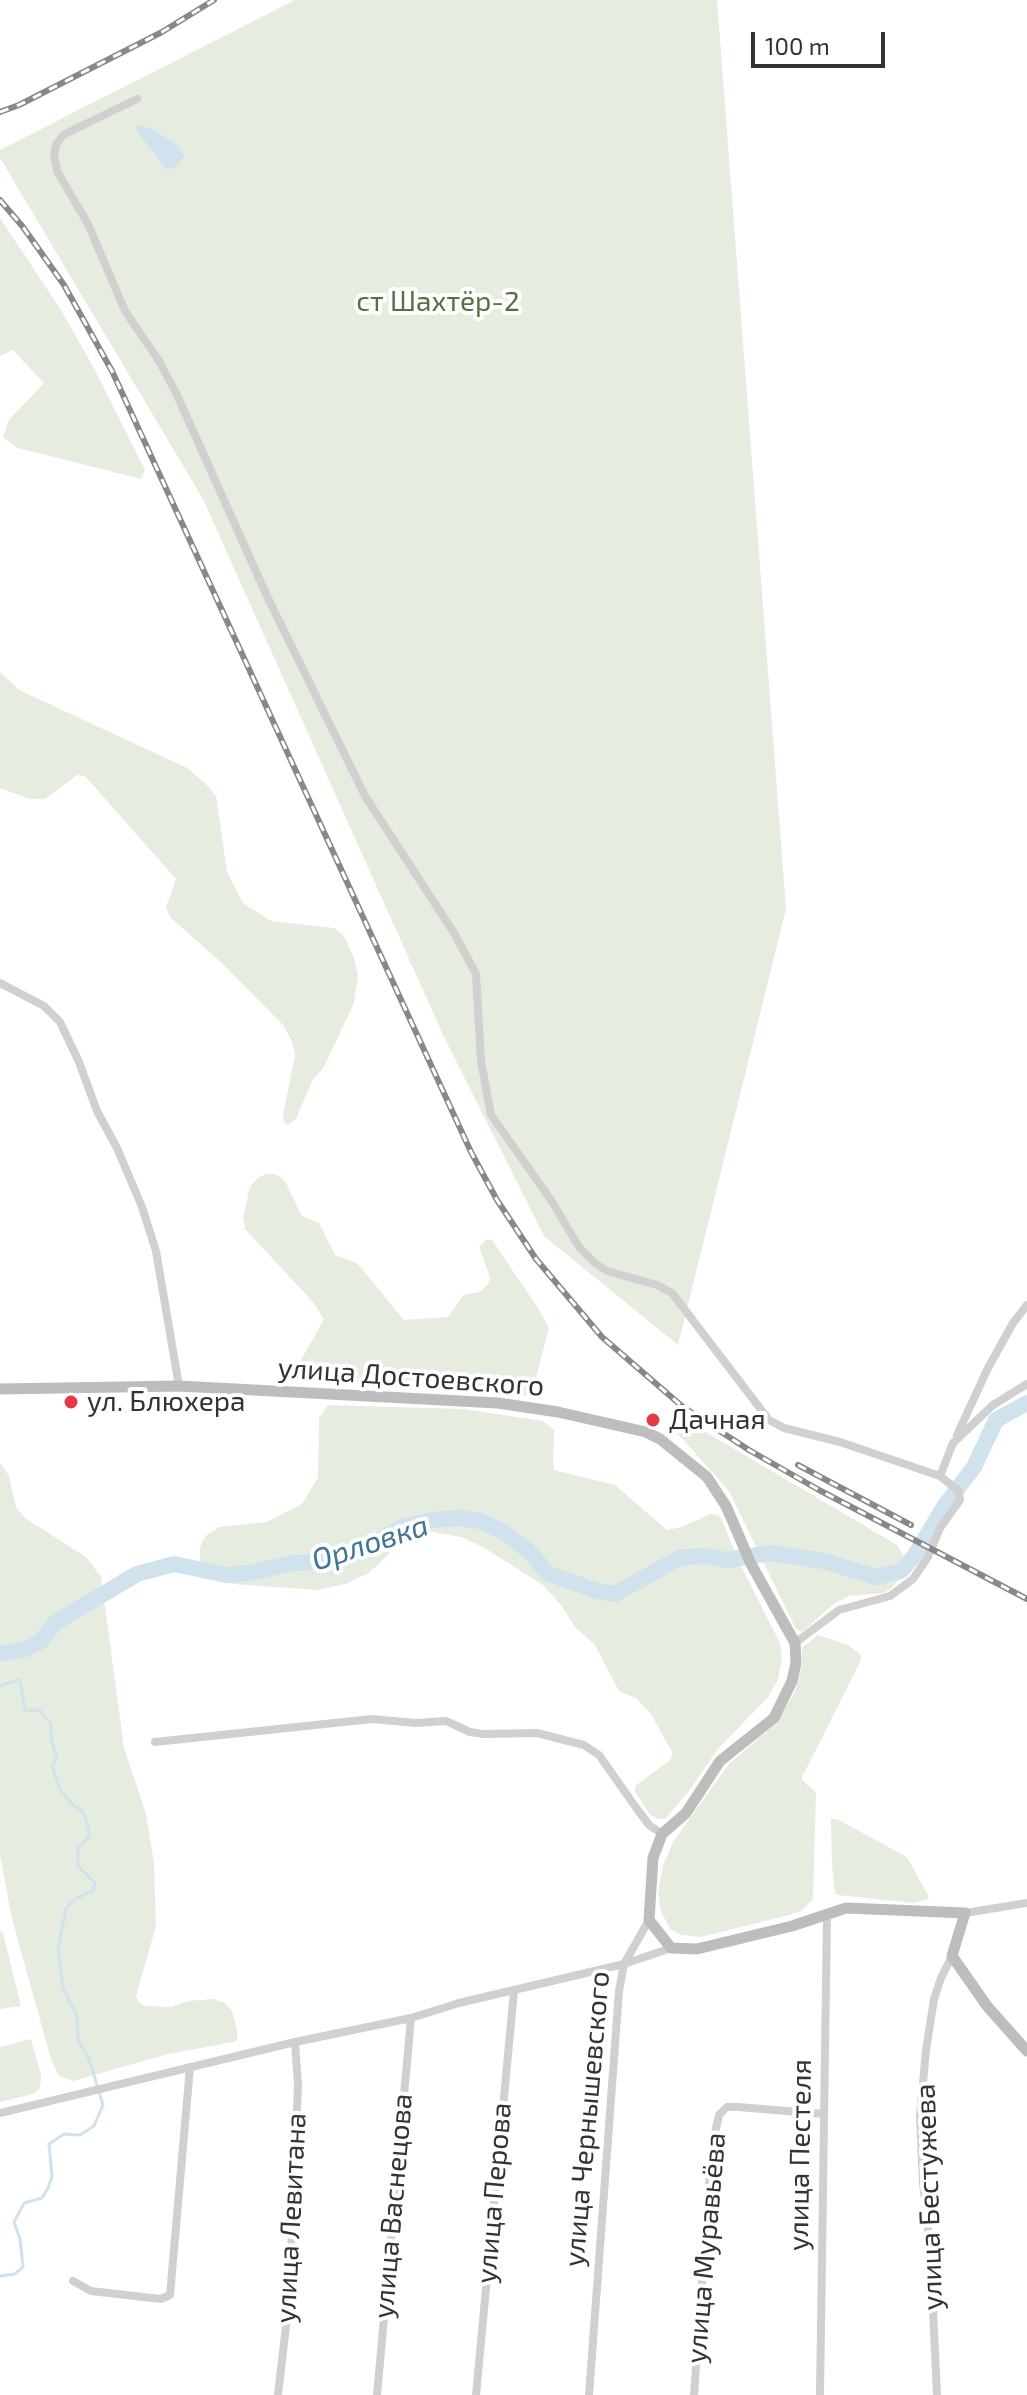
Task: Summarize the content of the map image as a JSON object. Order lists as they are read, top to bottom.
{
  "streets": {
    "main road": ["улица Достоевского", "улица Чернышевского"],
    "street": [
      "улица Пестеля",
      "улица Перова",
      "улица Бестужева",
      "улица Васнецова",
      "улица Левитана",
      "улица Муравьёва"
    ]
  },
  "crossings": [
    ["улица Пестеля", "улица Муравьёва"]
  ],
  "water": ["Орловка"],
  "parks": ["ст Шахтёр-2"],
  "places": ["ул. Блюхера", "Дачная"],
  "scale_bar": "100 m"
}
